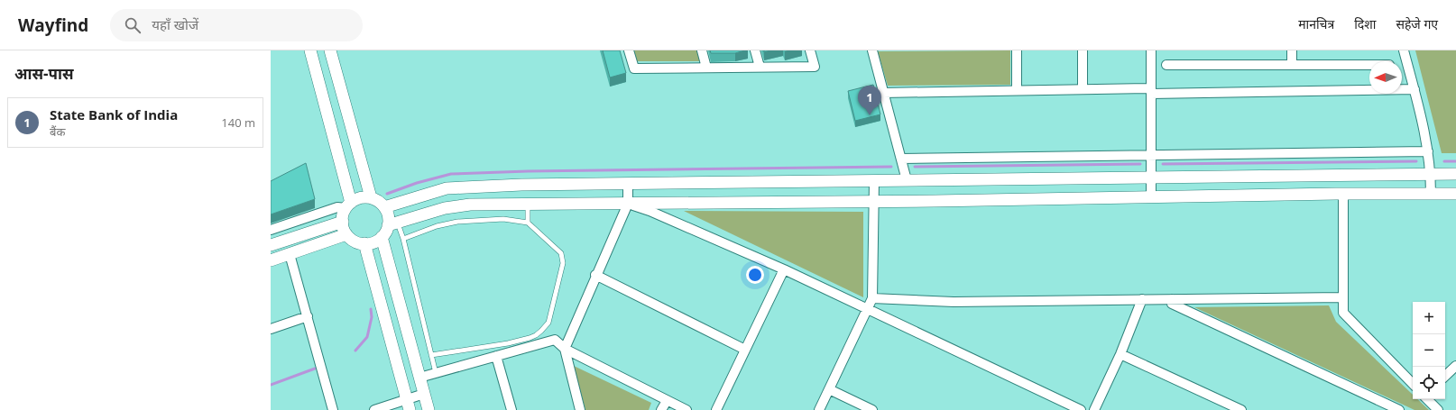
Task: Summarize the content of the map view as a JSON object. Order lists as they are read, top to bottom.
{
  "north": "left",
  "page": {
    "header": "Wayfind",
    "search": "यहाँ खोजें",
    "nav": ["मानचित्र", "दिशा", "सहेजे गए"],
    "heading": "आस-पास",
    "pins": "1",
    "list": [
      {
        "mark": "1",
        "name": "State Bank of India",
        "note": "बैंक",
        "value": "140 m"
      }
    ],
    "map_buttons": ["+", "−"]
  }
}
